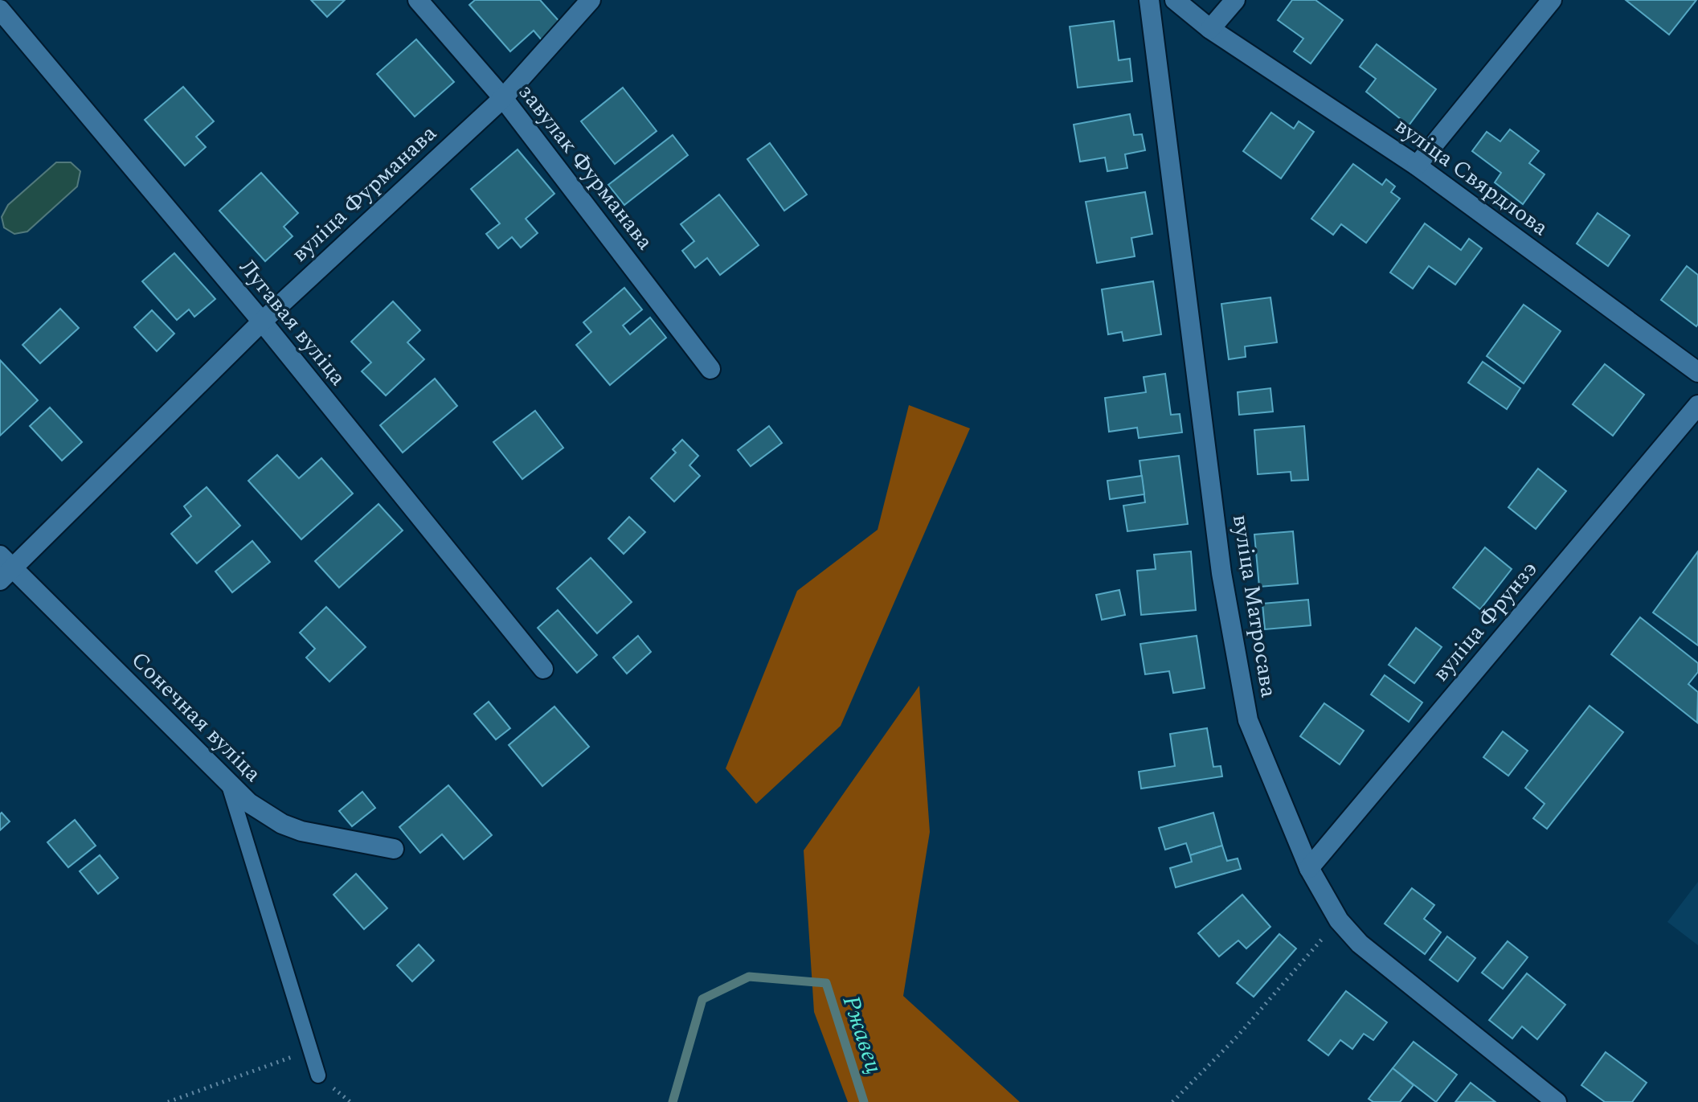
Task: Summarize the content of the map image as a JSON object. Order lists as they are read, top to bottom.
{
  "streets": {
    "street": [
      "завулак Фурманава",
      "вуліца Свярдлова",
      "вуліца Фурманава",
      "Лугавая вуліца",
      "вуліца Матросава",
      "вуліца Фрунзэ",
      "Сонечная вуліца"
    ]
  },
  "crossings": [
    ["завулак Фурманава", "вуліца Фурманава"],
    ["вуліца Фурманава", "Лугавая вуліца"],
    ["вуліца Фурманава", "Сонечная вуліца"],
    ["вуліца Матросава", "вуліца Фрунзэ"]
  ],
  "water": ["Ржавец"]
}
